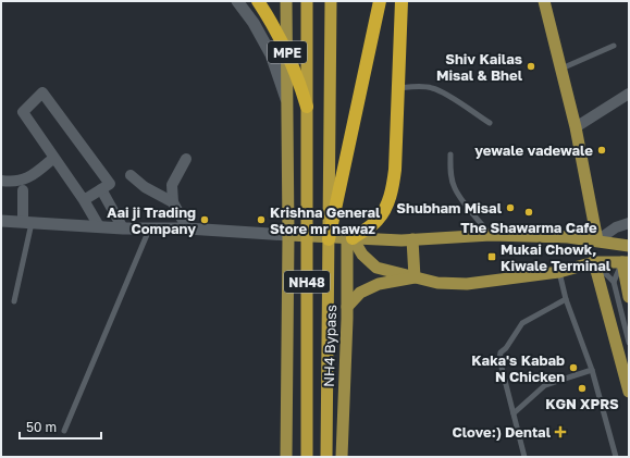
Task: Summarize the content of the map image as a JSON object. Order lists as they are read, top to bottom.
{
  "streets": {
    "highway": ["MPE", "NH48"],
    "main road": ["NH4 Bypass"]
  },
  "crossings": [
    ["MPE", "NH48"]
  ],
  "places": {
    "other": [
      "Shiv Kailas Misal & Bhel",
      "yewale vadewale",
      "Shubham Misal",
      "The Shawarma Cafe",
      "Aai ji Trading Company",
      "Krishna General Store mr nawaz",
      "Kaka's Kabab N Chicken",
      "KGN XPRS"
    ],
    "transit": ["Mukai Chowk, Kiwale Terminal"],
    "health": ["Clove:) Dental"]
  },
  "scale_bar": "50 m"
}
